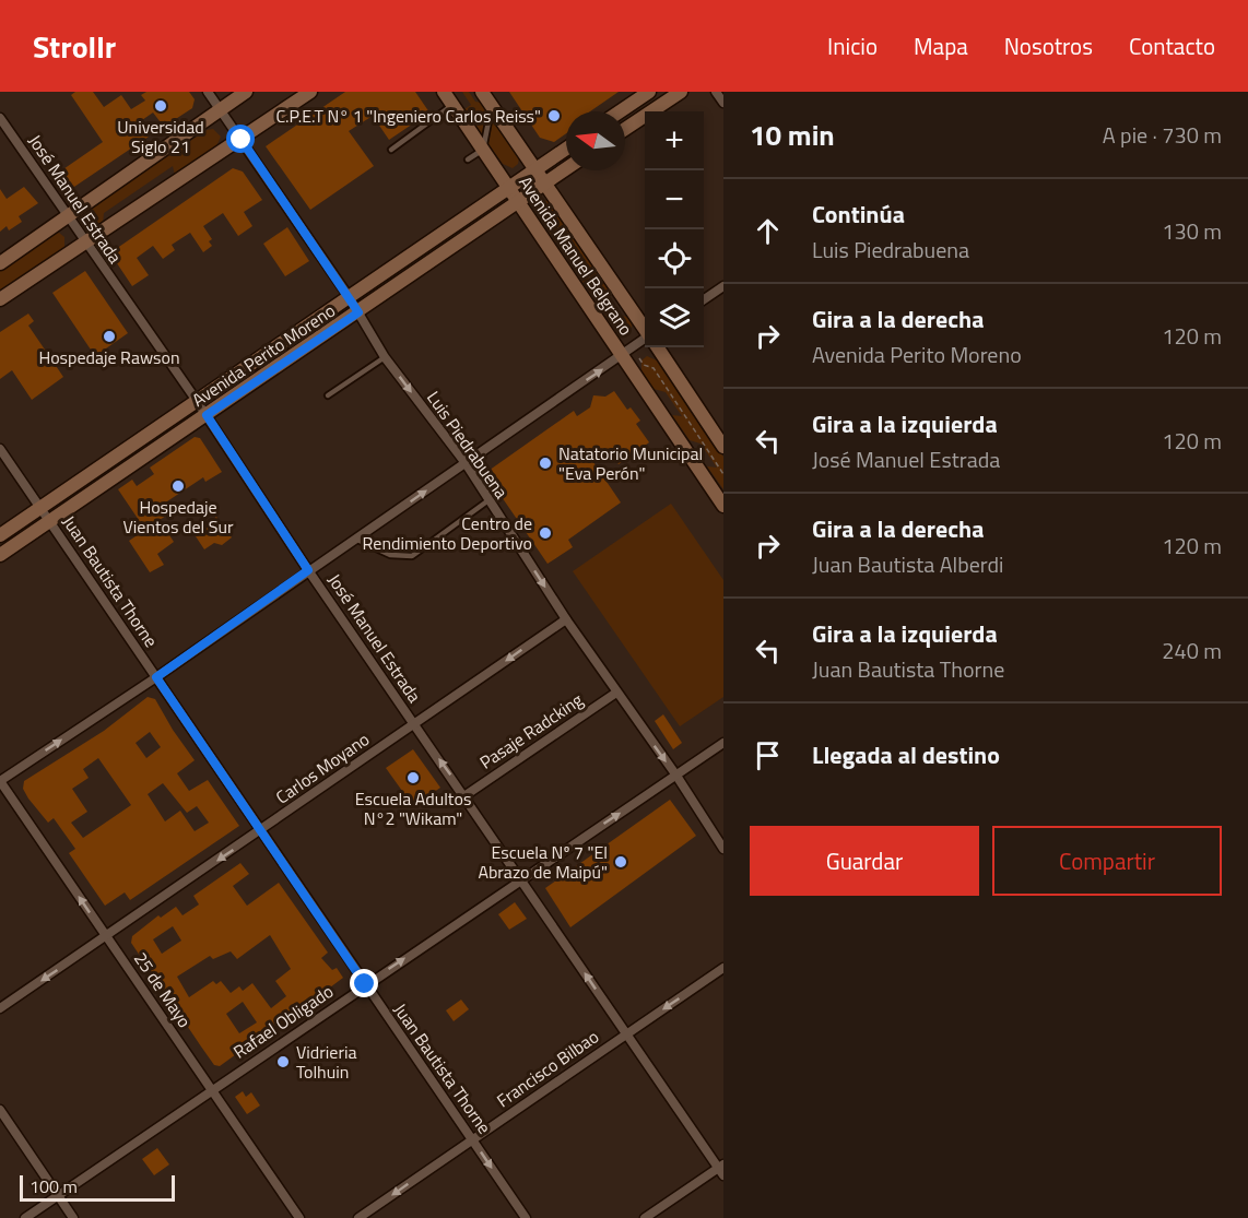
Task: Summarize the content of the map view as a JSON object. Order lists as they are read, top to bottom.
{
  "streets": {
    "main road": ["Avenida Manuel Belgrano", "Avenida Perito Moreno"],
    "street": [
      "José Manuel Estrada",
      "Luis Piedrabuena",
      "Juan Bautista Thorne",
      "Pasaje Radcking",
      "Carlos Moyano",
      "25 de Mayo",
      "Rafael Obligado",
      "Francisco Bilbao"
    ]
  },
  "crossings": [
    ["José Manuel Estrada", "Avenida Perito Moreno"],
    ["José Manuel Estrada", "Pasaje Radcking"],
    ["José Manuel Estrada", "Carlos Moyano"],
    ["José Manuel Estrada", "Rafael Obligado"],
    ["José Manuel Estrada", "Francisco Bilbao"],
    ["Avenida Manuel Belgrano", "Avenida Perito Moreno"],
    ["Avenida Perito Moreno", "Luis Piedrabuena"],
    ["Avenida Perito Moreno", "Juan Bautista Thorne"],
    ["Luis Piedrabuena", "Pasaje Radcking"],
    ["Luis Piedrabuena", "Carlos Moyano"],
    ["Luis Piedrabuena", "Rafael Obligado"],
    ["Juan Bautista Thorne", "Carlos Moyano"],
    ["Juan Bautista Thorne", "Rafael Obligado"],
    ["Juan Bautista Thorne", "Francisco Bilbao"],
    ["Carlos Moyano", "25 de Mayo"],
    ["25 de Mayo", "Rafael Obligado"]
  ],
  "one_way": [
    "Luis Piedrabuena",
    "Carlos Moyano",
    "25 de Mayo",
    "Rafael Obligado",
    "Francisco Bilbao"
  ],
  "places": [
    "Universidad Siglo 21",
    "C.P.E.T N° 1 \"Ingeniero Carlos Reiss\"",
    "Hospedaje Rawson",
    "Natatorio Municipal \"Eva Perón\"",
    "Hospedaje Vientos del Sur",
    "Centro de Rendimiento Deportivo",
    "Escuela Adultos N°2 \"Wikam\"",
    "Escuela Nº 7 \"El Abrazo de Maipú\"",
    "Vidrieria Tolhuin"
  ],
  "scale_bar": "100 m",
  "north": "left",
  "page": {
    "header": "Strollr",
    "nav": [
      "Inicio",
      "Mapa",
      "Nosotros",
      "Contacto"
    ],
    "heading": ["10 min", "A pie · 730 m"],
    "map_buttons": ["+", "−"],
    "list": [
      ["Continúa", "Luis Piedrabuena", "130 m"],
      ["Gira a la derecha", "Avenida Perito Moreno", "120 m"],
      ["Gira a la izquierda", "José Manuel Estrada", "120 m"],
      ["Gira a la derecha", "Juan Bautista Alberdi", "120 m"],
      ["Gira a la izquierda", "Juan Bautista Thorne", "240 m"],
      "Llegada al destino"
    ],
    "buttons": ["Guardar", "Compartir"],
    "scale": "100 m"
  }
}
